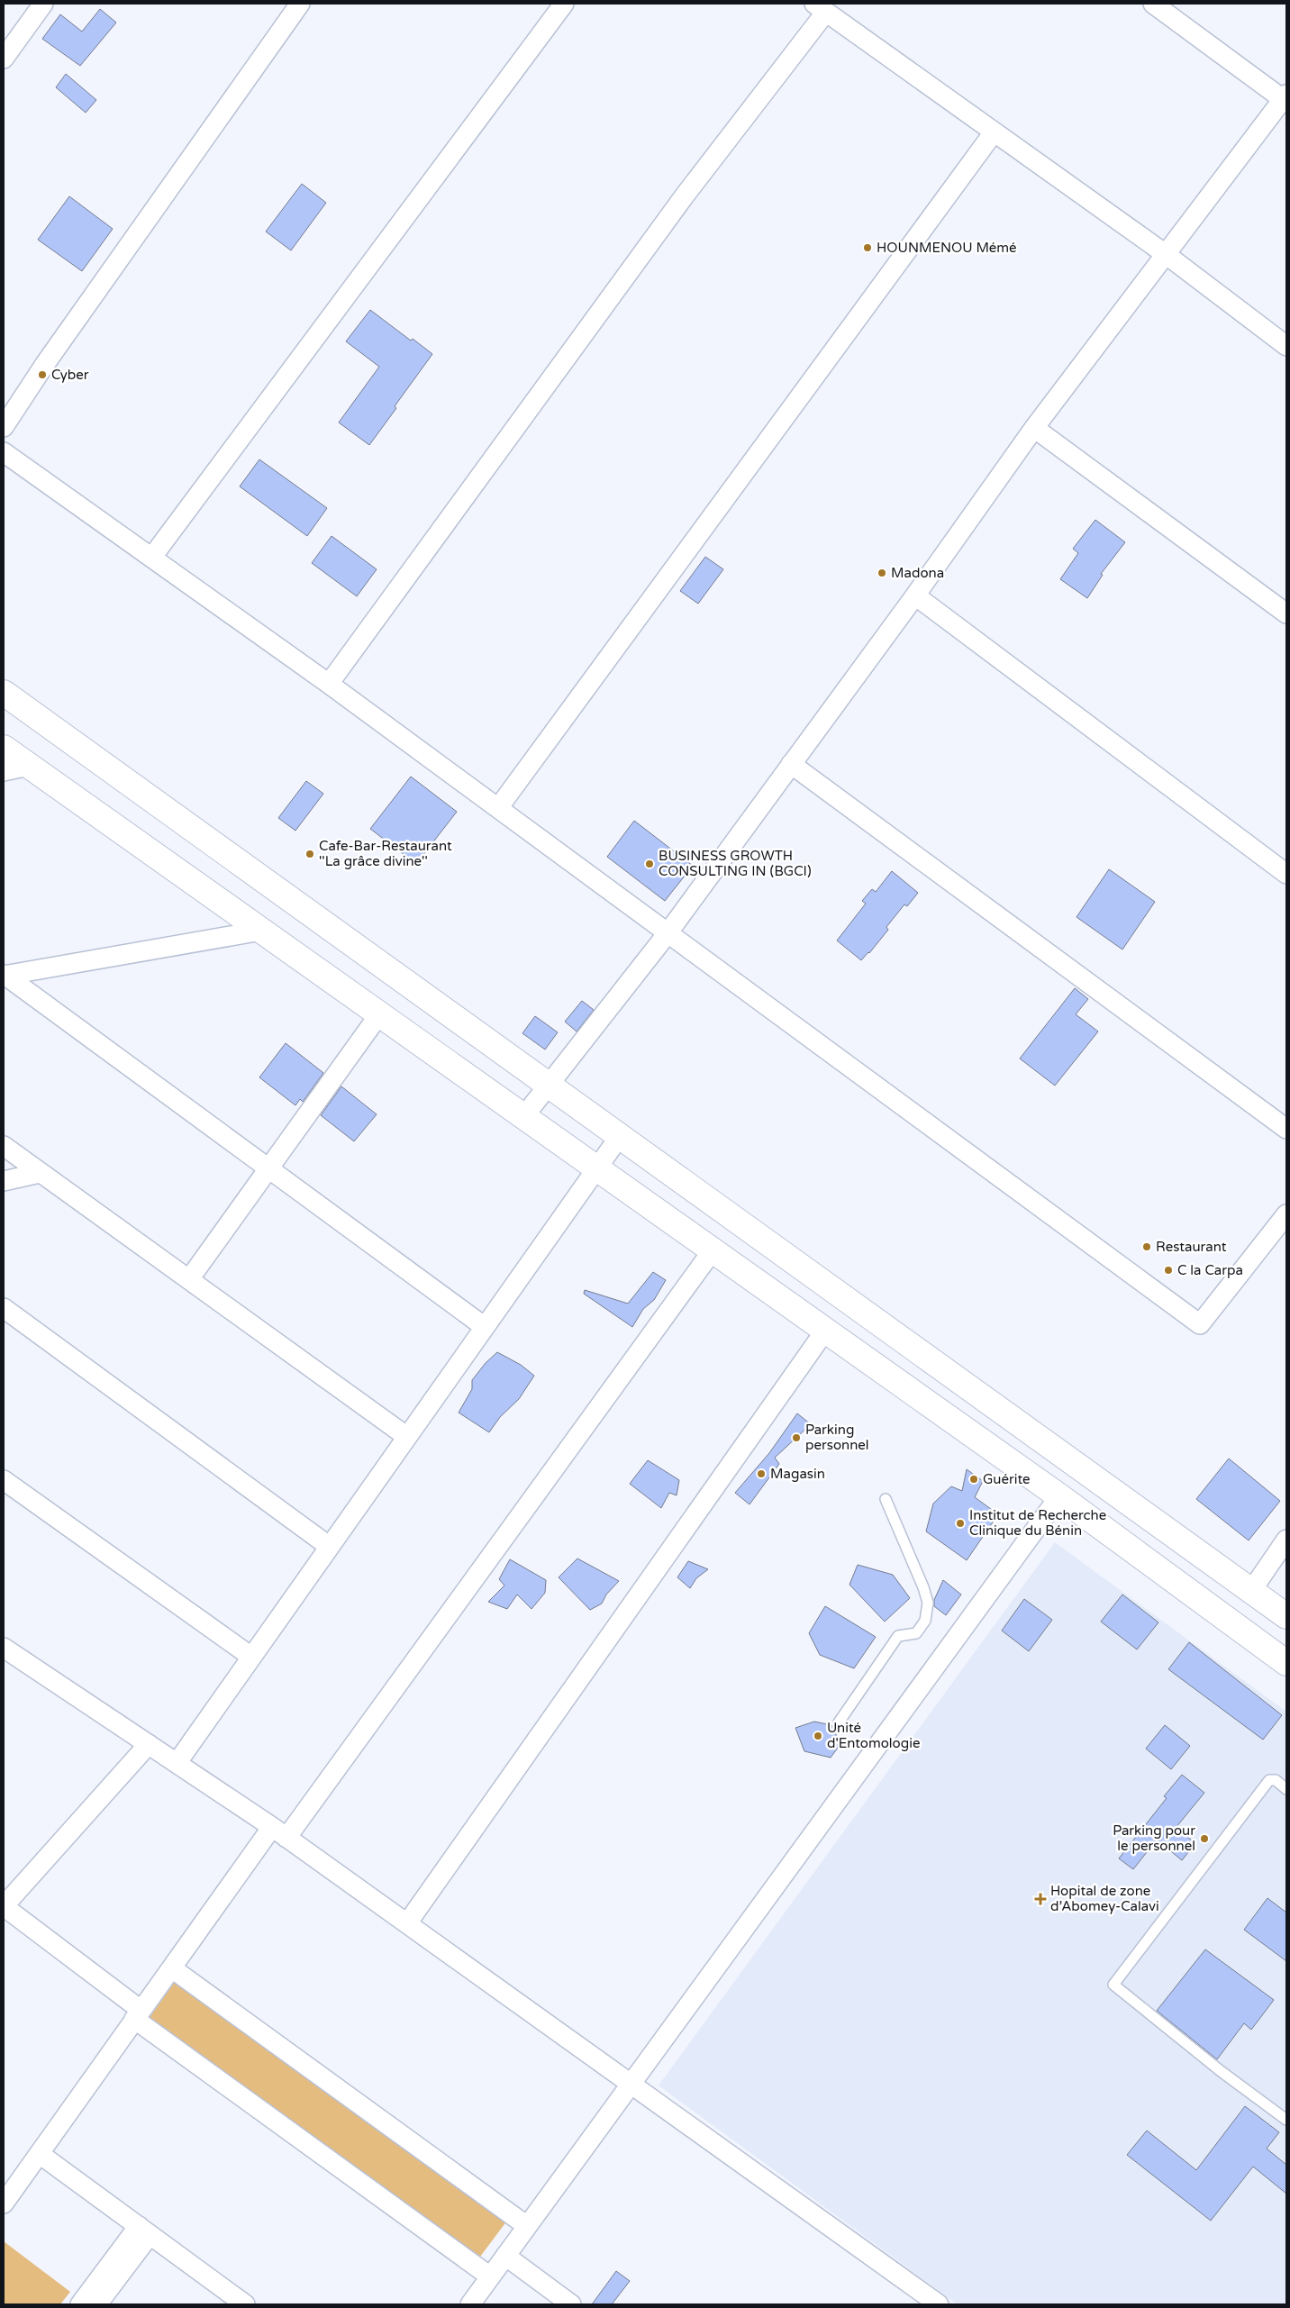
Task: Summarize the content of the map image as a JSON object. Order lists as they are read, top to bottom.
{
  "places": {
    "other": [
      "HOUNMENOU Mémé",
      "Cyber",
      "Madona",
      "Cafe-Bar-Restaurant ''La grâce divine''",
      "BUSINESS GROWTH CONSULTING IN (BGCI)",
      "Restaurant",
      "C la Carpa",
      "Parking personnel",
      "Magasin",
      "Guérite",
      "Institut de Recherche Clinique du Bénin",
      "Unité d'Entomologie",
      "Parking pour le personnel"
    ],
    "health": ["Hopital de zone d’Abomey-Calavi"]
  }
}
